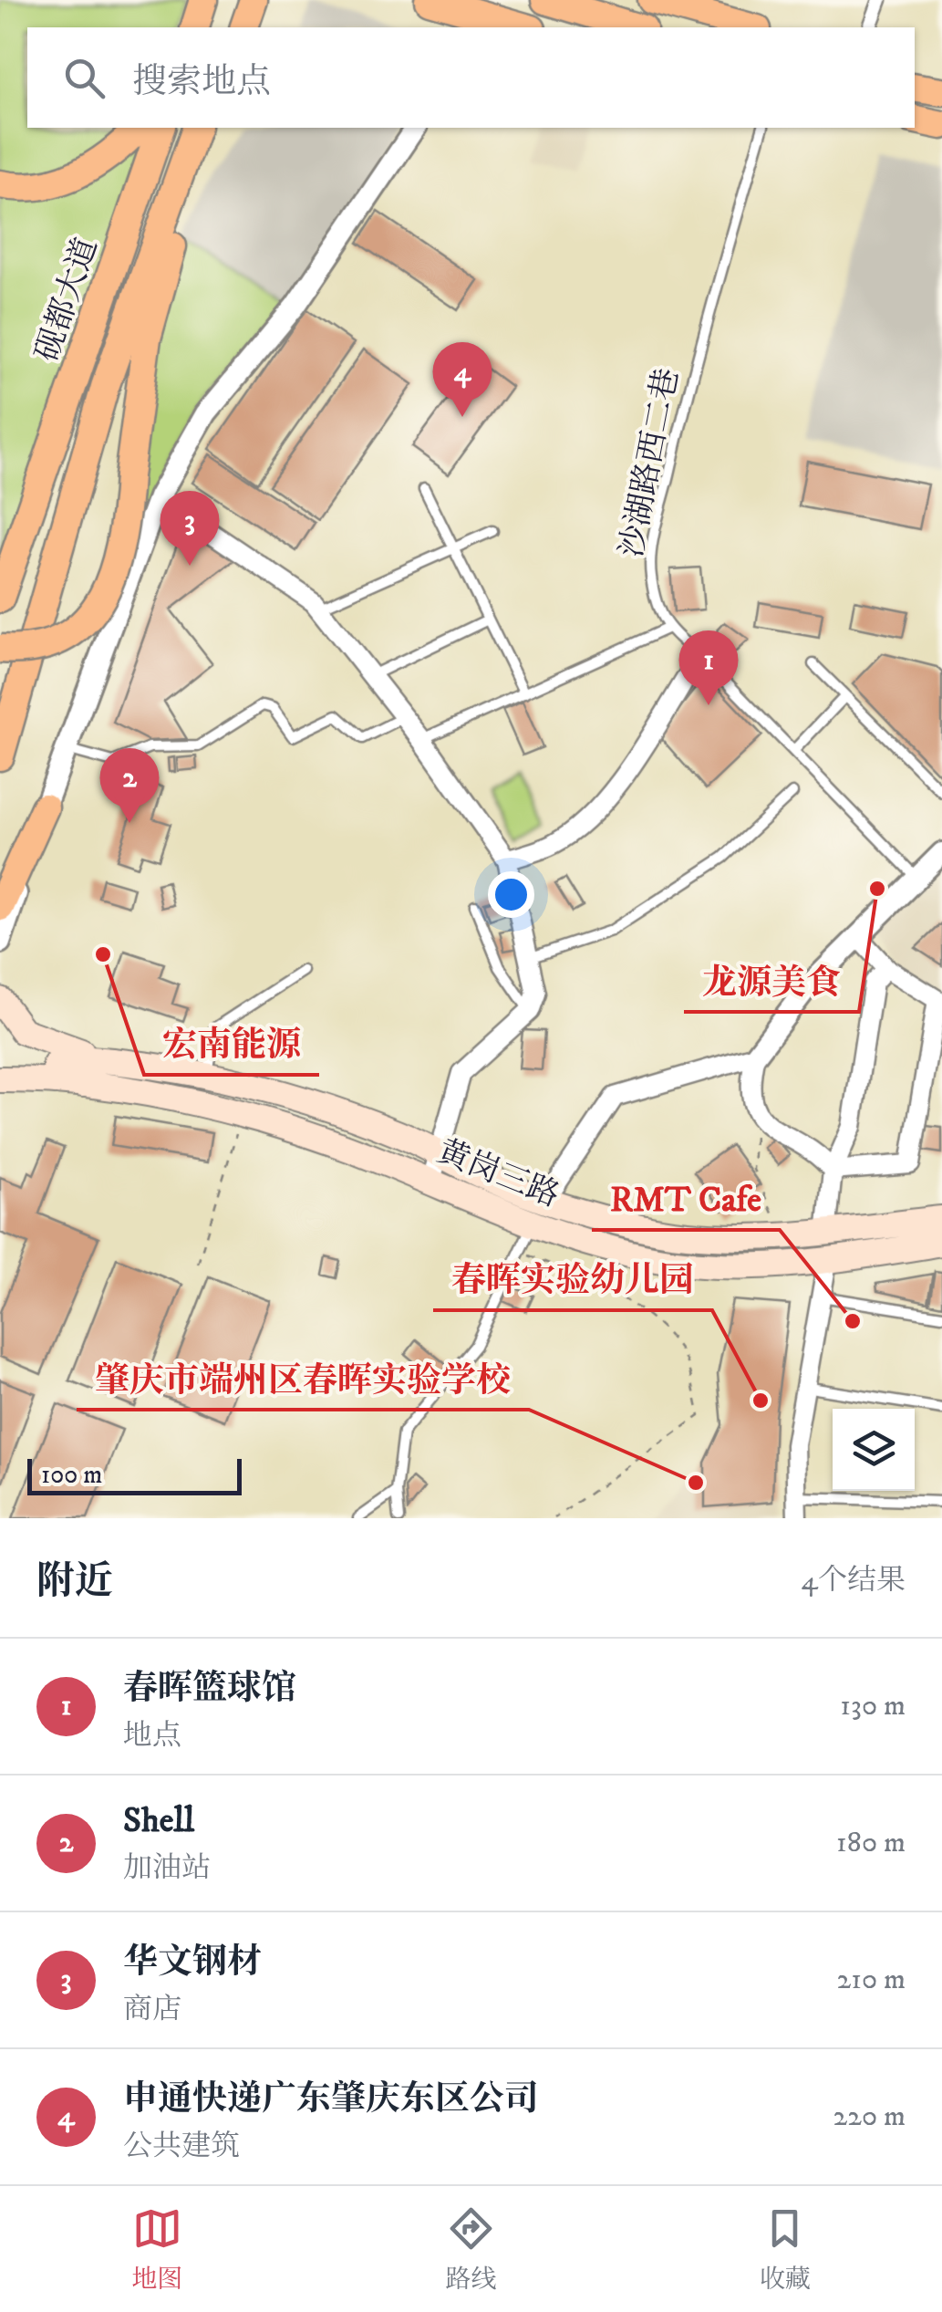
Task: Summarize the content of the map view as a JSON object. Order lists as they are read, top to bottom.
{
  "streets": {
    "main road": ["砚都大道", "黄岗三路"],
    "lane": ["沙湖路西二巷"]
  },
  "places": [
    "龙源美食",
    "宏南能源",
    "RMT Cafe",
    "春晖实验幼儿园",
    "肇庆市端州区春晖实验学校"
  ],
  "scale_bar": "100 m",
  "page": {
    "search": "搜索地点",
    "pins": [
      "4",
      "3",
      "1",
      "2"
    ],
    "scale": "100 m",
    "heading": ["附近", "4个结果"],
    "list": [
      {
        "mark": "1",
        "name": "春晖篮球馆",
        "note": "地点",
        "value": "130 m"
      },
      {
        "mark": "2",
        "name": "Shell",
        "note": "加油站",
        "value": "180 m"
      },
      {
        "mark": "3",
        "name": "华文钢材",
        "note": "商店",
        "value": "210 m"
      },
      {
        "mark": "4",
        "name": "申通快递广东肇庆东区公司",
        "note": "公共建筑",
        "value": "220 m"
      }
    ],
    "nav": ["地图", "路线", "收藏"]
  }
}
